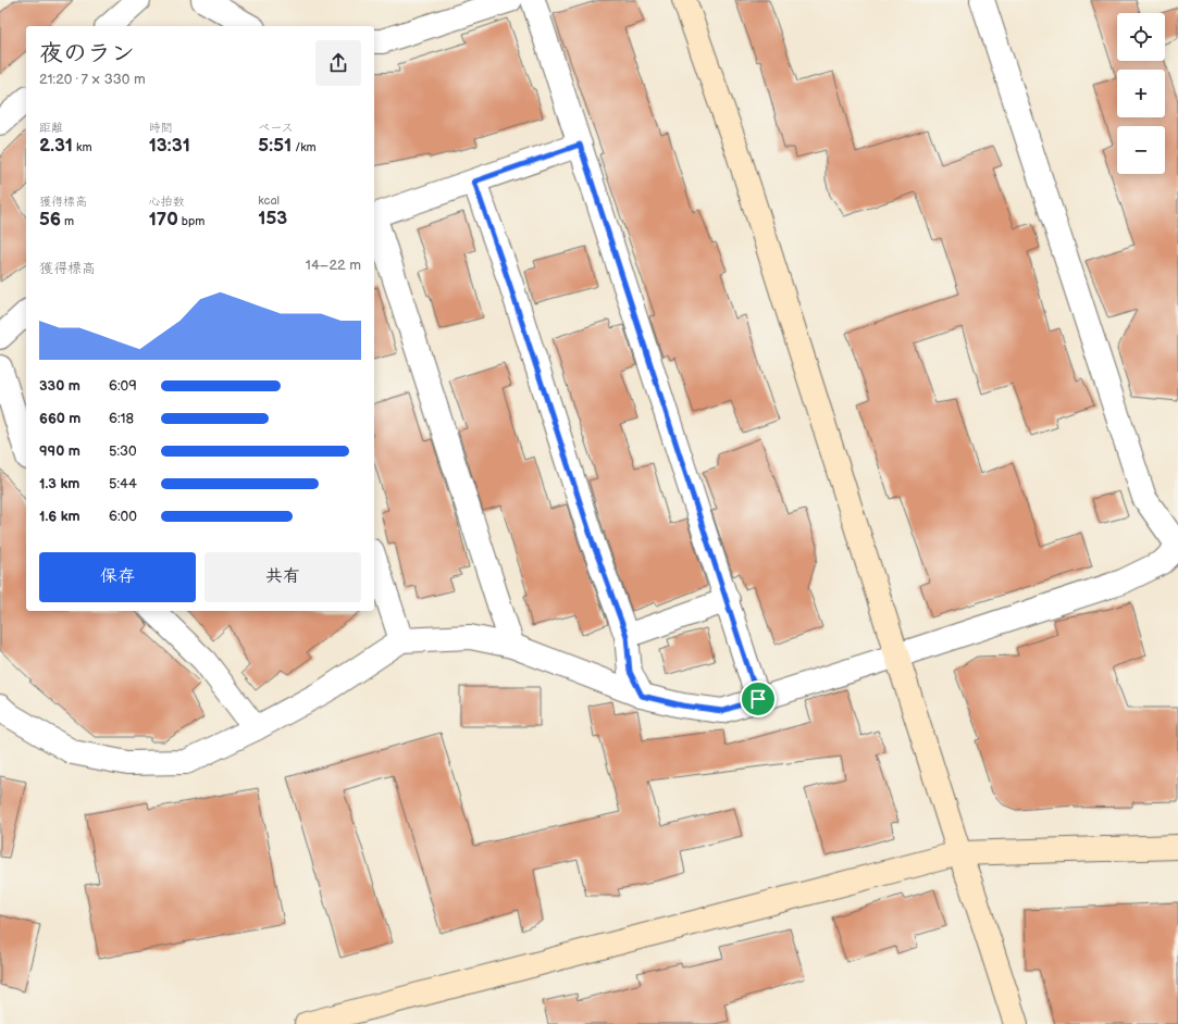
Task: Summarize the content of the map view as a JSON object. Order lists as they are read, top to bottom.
{
  "page": {
    "map_buttons": ["+", "−"],
    "heading": ["夜のラン", "21:20 · 7 × 330 m"],
    "stats": [
      ["距離", "2.31 km"],
      ["時間", "13:31"],
      ["ペース", "5:51 /km"],
      ["獲得標高", "56 m"],
      ["心拍数", "170 bpm"],
      ["kcal", "153"]
    ],
    "chart": ["獲得標高", "14–22 m"],
    "list": [
      {
        "name": "330 m",
        "note": "6:09"
      },
      {
        "name": "660 m",
        "note": "6:18"
      },
      {
        "name": "990 m",
        "note": "5:30"
      },
      {
        "name": "1.3 km",
        "note": "5:44"
      },
      {
        "name": "1.6 km",
        "note": "6:00"
      }
    ],
    "buttons": ["保存", "共有"]
  }
}
